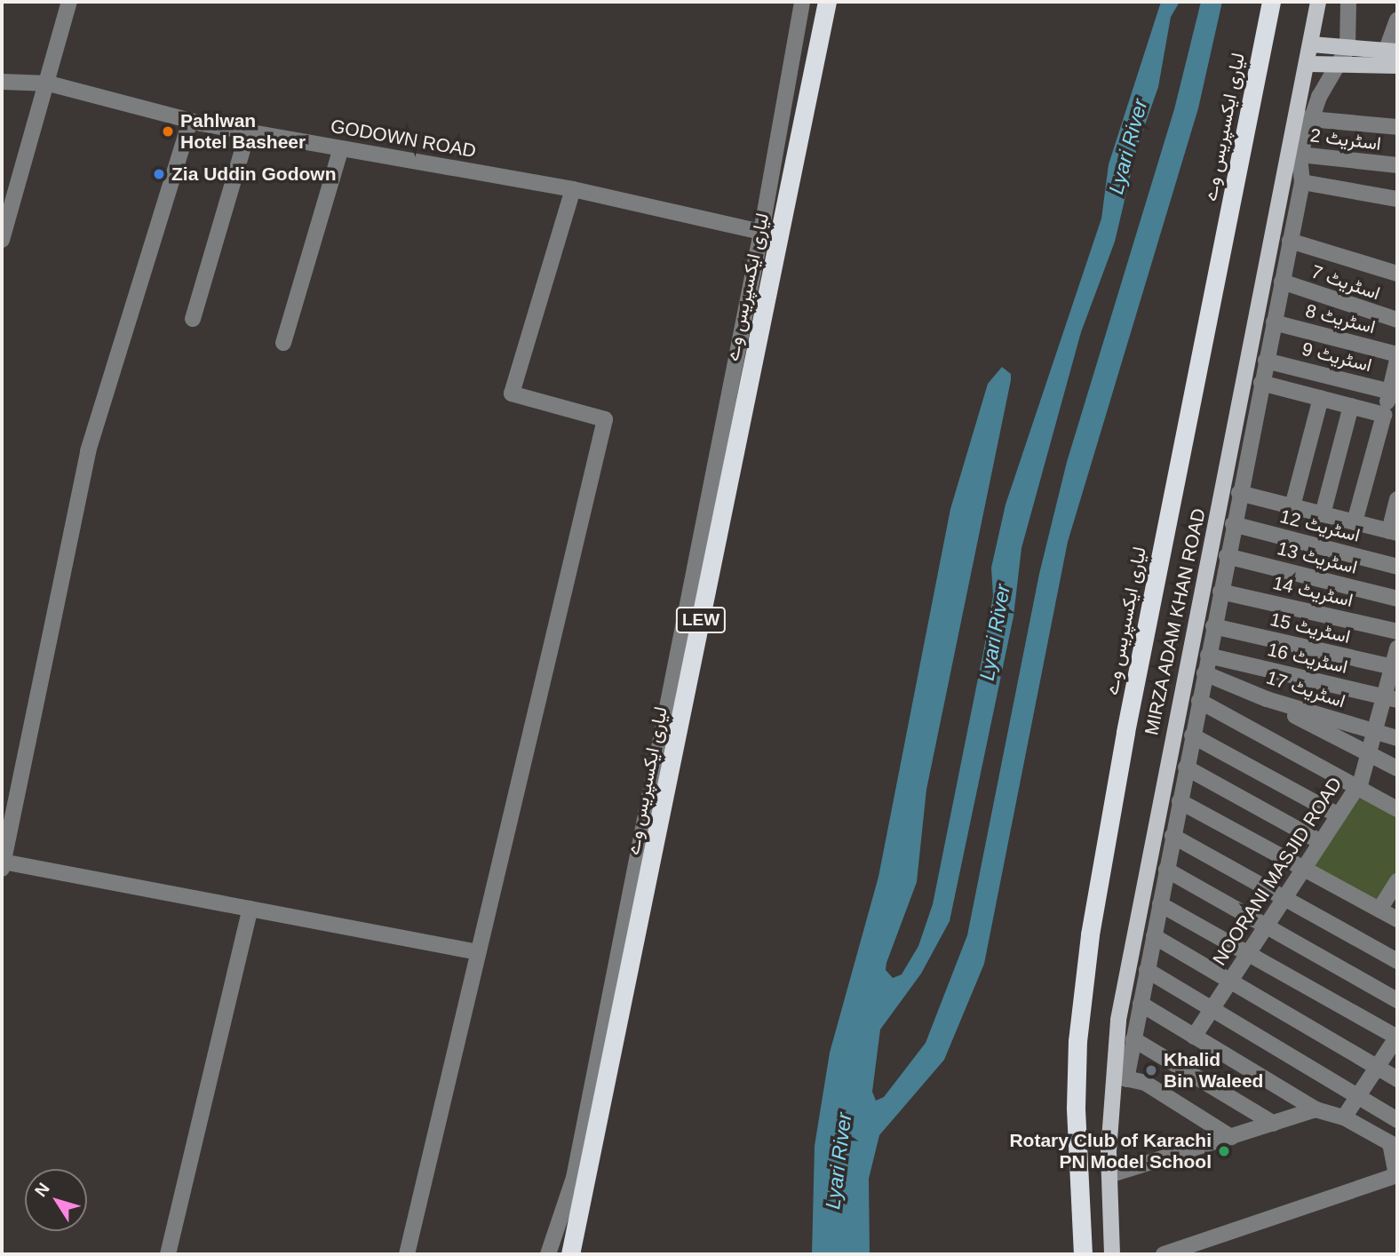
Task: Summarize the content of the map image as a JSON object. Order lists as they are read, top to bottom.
{
  "streets": {
    "highway": ["لیاری ایکسپریس وے", "LEW"],
    "main road": ["MIRZA ADAM KHAN ROAD"],
    "street": [
      "GODOWN ROAD",
      "اسٹریٹ 2",
      "اسٹریٹ 7",
      "اسٹریٹ 8",
      "اسٹریٹ 9",
      "اسٹریٹ 12",
      "اسٹریٹ 13",
      "اسٹریٹ 14",
      "اسٹریٹ 15",
      "اسٹریٹ 16",
      "اسٹریٹ 17",
      "NOORANI MASJID ROAD"
    ]
  },
  "crossings": [
    ["اسٹریٹ 2", "MIRZA ADAM KHAN ROAD"],
    ["اسٹریٹ 15", "NOORANI MASJID ROAD"],
    ["اسٹریٹ 16", "NOORANI MASJID ROAD"],
    ["اسٹریٹ 17", "NOORANI MASJID ROAD"]
  ],
  "water": ["Lyari River"],
  "places": [
    "Pahlwan Hotel Basheer",
    "Zia Uddin Godown",
    "Khalid Bin Waleed",
    "Rotary Club of Karachi PN Model School"
  ],
  "north": "top left"
}
